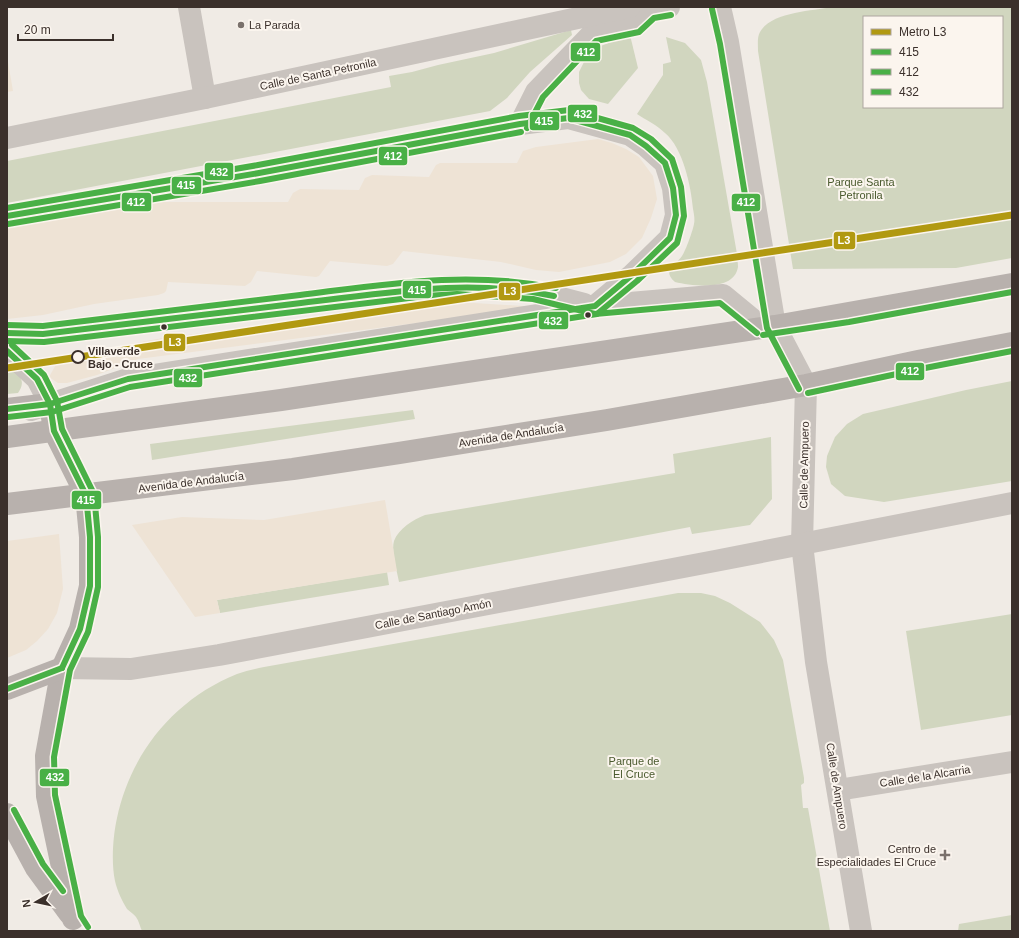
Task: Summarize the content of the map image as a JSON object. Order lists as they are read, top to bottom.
{
  "streets": {
    "main road": ["Avenida de Andalucía"],
    "street": [
      "Calle de Santa Petronila",
      "Calle de Ampuero",
      "Calle de Santiago Amón",
      "Calle de la Alcarria"
    ]
  },
  "crossings": [
    ["Avenida de Andalucía", "Calle de Ampuero"],
    ["Calle de Ampuero", "Calle de Santiago Amón"],
    ["Calle de Ampuero", "Calle de la Alcarria"]
  ],
  "parks": ["Parque Santa Petronila", "Parque de El Cruce"],
  "places": {
    "other": ["La Parada", "Villaverde Bajo - Cruce"],
    "health": ["Centro de Especialidades El Cruce"]
  },
  "lines": [
    "transit line 412",
    "transit line 432",
    "transit line 415",
    "metro line L3"
  ],
  "legend": [
    "Metro L3",
    "415",
    "412",
    "432"
  ],
  "scale_bar": "20 m",
  "north": "left"
}
